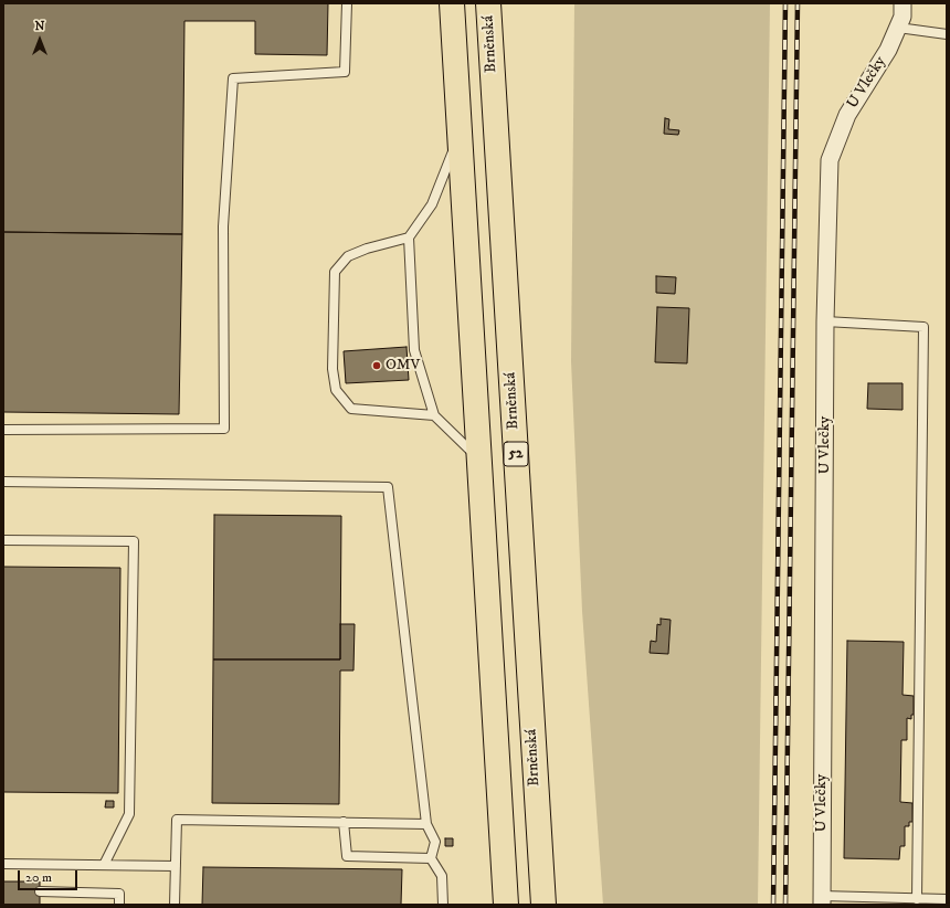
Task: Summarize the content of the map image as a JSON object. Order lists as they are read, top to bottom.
{
  "streets": {
    "highway": ["Brněnská", "52"],
    "street": ["U Vlečky"]
  },
  "places": ["OMV"],
  "scale_bar": "20 m",
  "north": "top"
}
